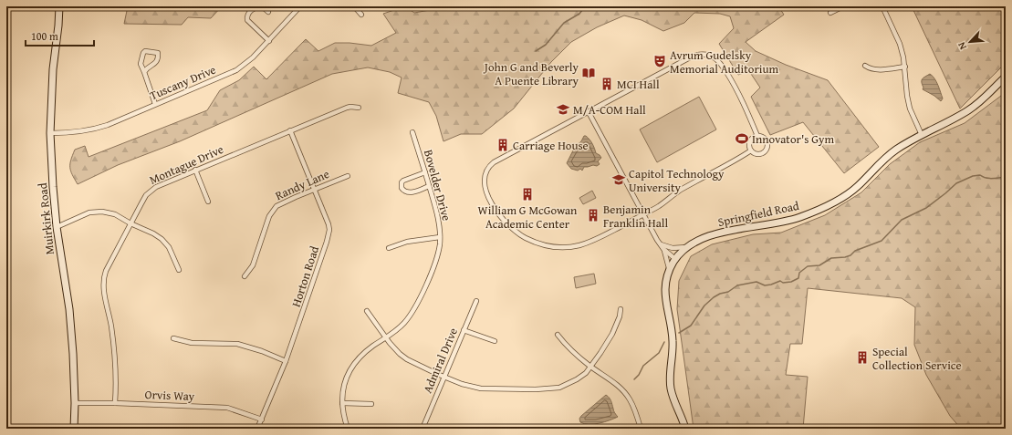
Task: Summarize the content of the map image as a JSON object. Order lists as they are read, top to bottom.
{
  "streets": {
    "street": [
      "Tuscany Drive",
      "Montague Drive",
      "Randy Lane",
      "Bovelder Drive",
      "Springfield Road",
      "Muirkirk Road",
      "Horton Road",
      "Admiral Drive",
      "Orvis Way"
    ]
  },
  "crossings": [
    ["Tuscany Drive", "Muirkirk Road"],
    ["Montague Drive", "Horton Road"],
    ["Montague Drive", "Orvis Way"],
    ["Randy Lane", "Horton Road"],
    ["Muirkirk Road", "Orvis Way"],
    ["Horton Road", "Orvis Way"]
  ],
  "places": {
    "theatre": ["Avrum Gudelsky Memorial Auditorium"],
    "library": ["John G and Beverly A Puente Library"],
    "building": [
      "MCI Hall",
      "Carriage House",
      "William G McGowan Academic Center",
      "Benjamin Franklin Hall",
      "Special Collection Service"
    ],
    "school or university": ["M/A-COM Hall", "Capitol Technology University"],
    "sports": ["Innovator's Gym"]
  },
  "scale_bar": "100 m",
  "north": "bottom left"
}
